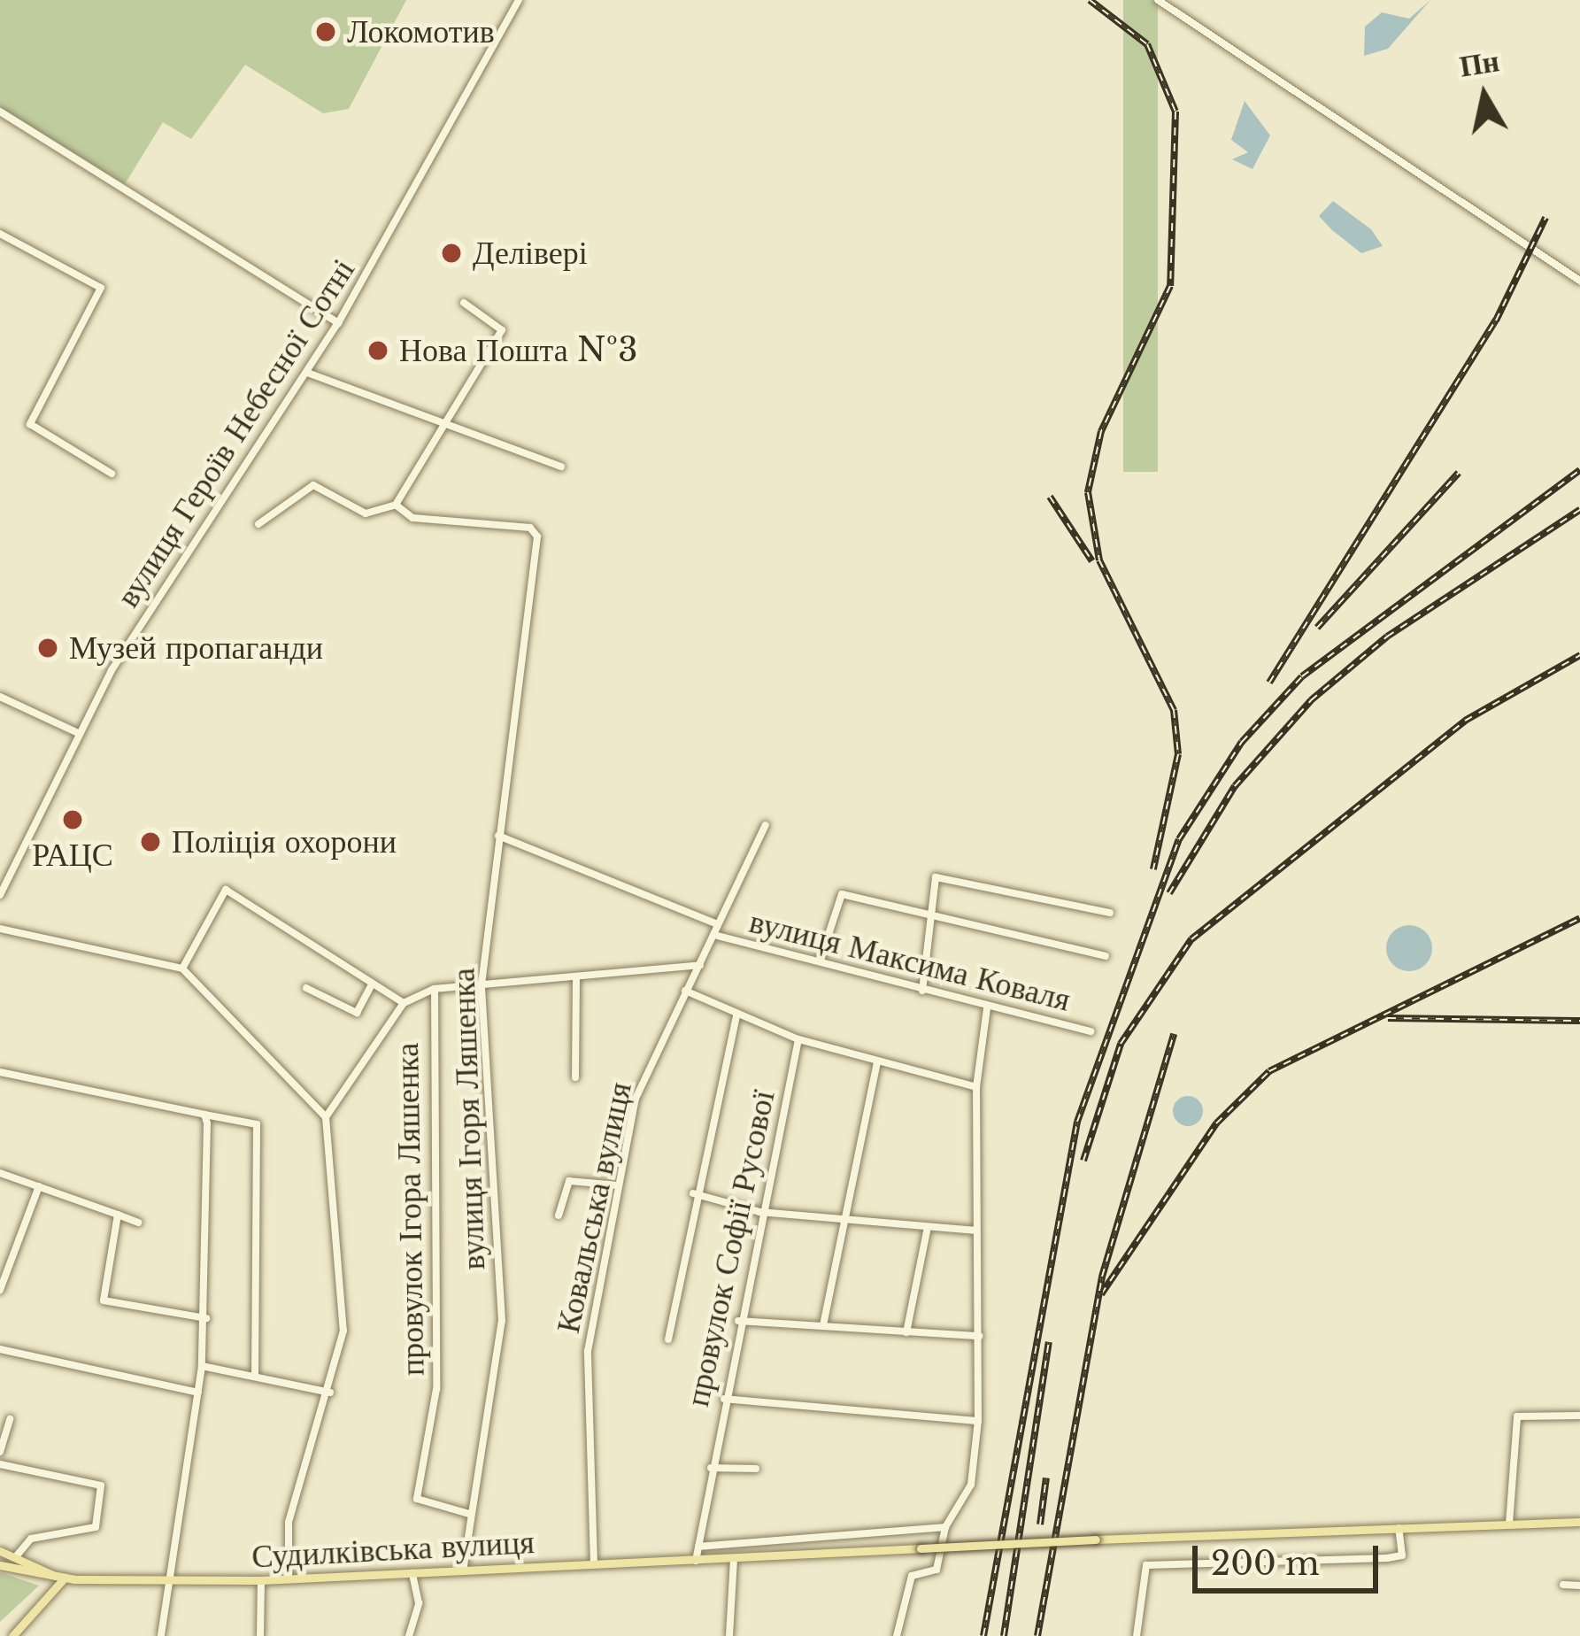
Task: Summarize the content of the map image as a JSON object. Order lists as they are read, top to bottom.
{
  "streets": {
    "main road": ["Судилківська вулиця"],
    "street": [
      "вулиця Героїв Небесної Сотні",
      "вулиця Максима Коваля",
      "вулиця Ігоря Ляшенка",
      "Ковальська вулиця",
      "провулок Ігора Ляшенка",
      "провулок Софії Русової"
    ]
  },
  "crossings": [
    ["вулиця Максима Коваля", "вулиця Ігоря Ляшенка"],
    ["вулиця Максима Коваля", "Ковальська вулиця"],
    ["вулиця Ігоря Ляшенка", "провулок Ігора Ляшенка"],
    ["вулиця Ігоря Ляшенка", "Судилківська вулиця"],
    ["Ковальська вулиця", "Судилківська вулиця"],
    ["провулок Софії Русової", "Судилківська вулиця"]
  ],
  "places": [
    "Локомотив",
    "Делівері",
    "Нова Пошта №3",
    "Музей пропаганди",
    "РАЦС",
    "Поліція охорони"
  ],
  "scale_bar": "200 m",
  "north": "top"
}
